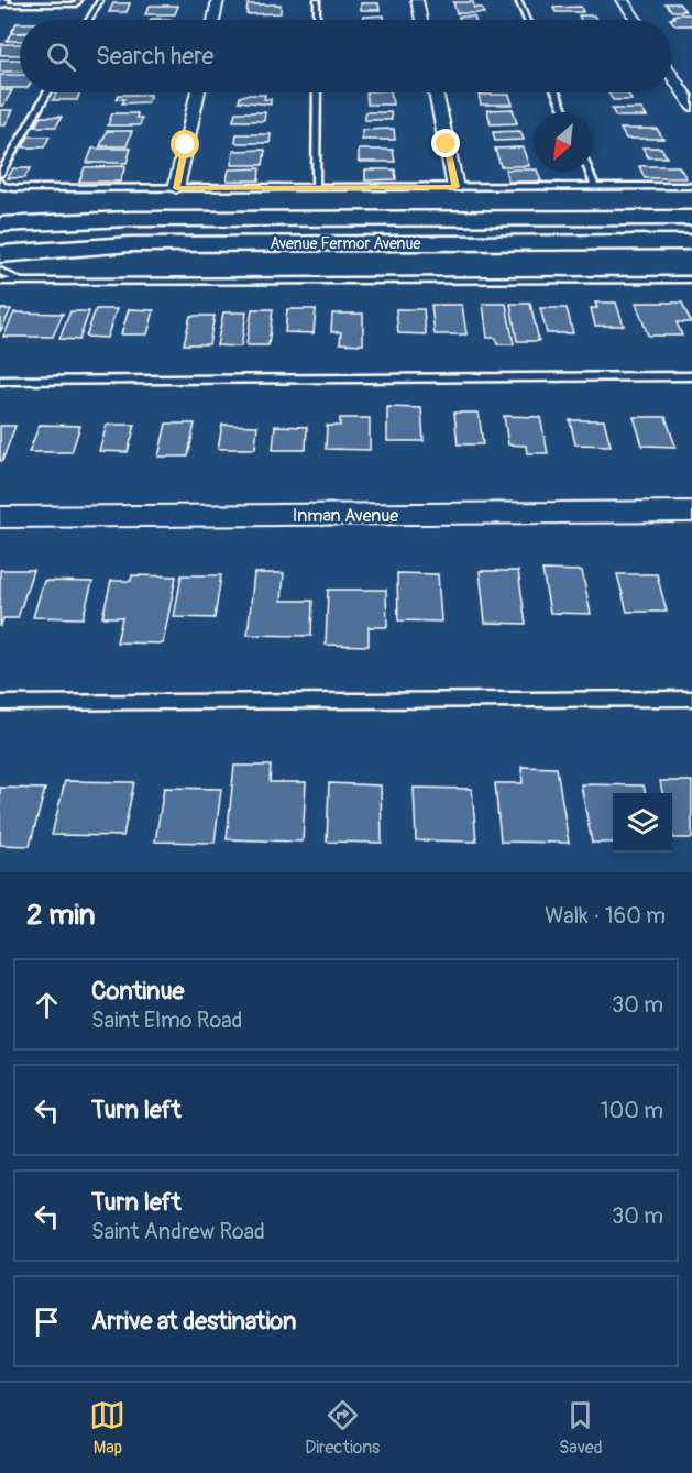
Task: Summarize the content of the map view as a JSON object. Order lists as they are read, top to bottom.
{
  "streets": {
    "main road": ["Avenue Fermor Avenue"],
    "street": ["Inman Avenue"]
  },
  "north": "bottom left",
  "page": {
    "search": "Search here",
    "heading": ["2 min", "Walk · 160 m"],
    "list": [
      ["Continue", "Saint Elmo Road", "30 m"],
      ["Turn left", "100 m"],
      ["Turn left", "Saint Andrew Road", "30 m"],
      "Arrive at destination"
    ],
    "nav": ["Map", "Directions", "Saved"]
  }
}
